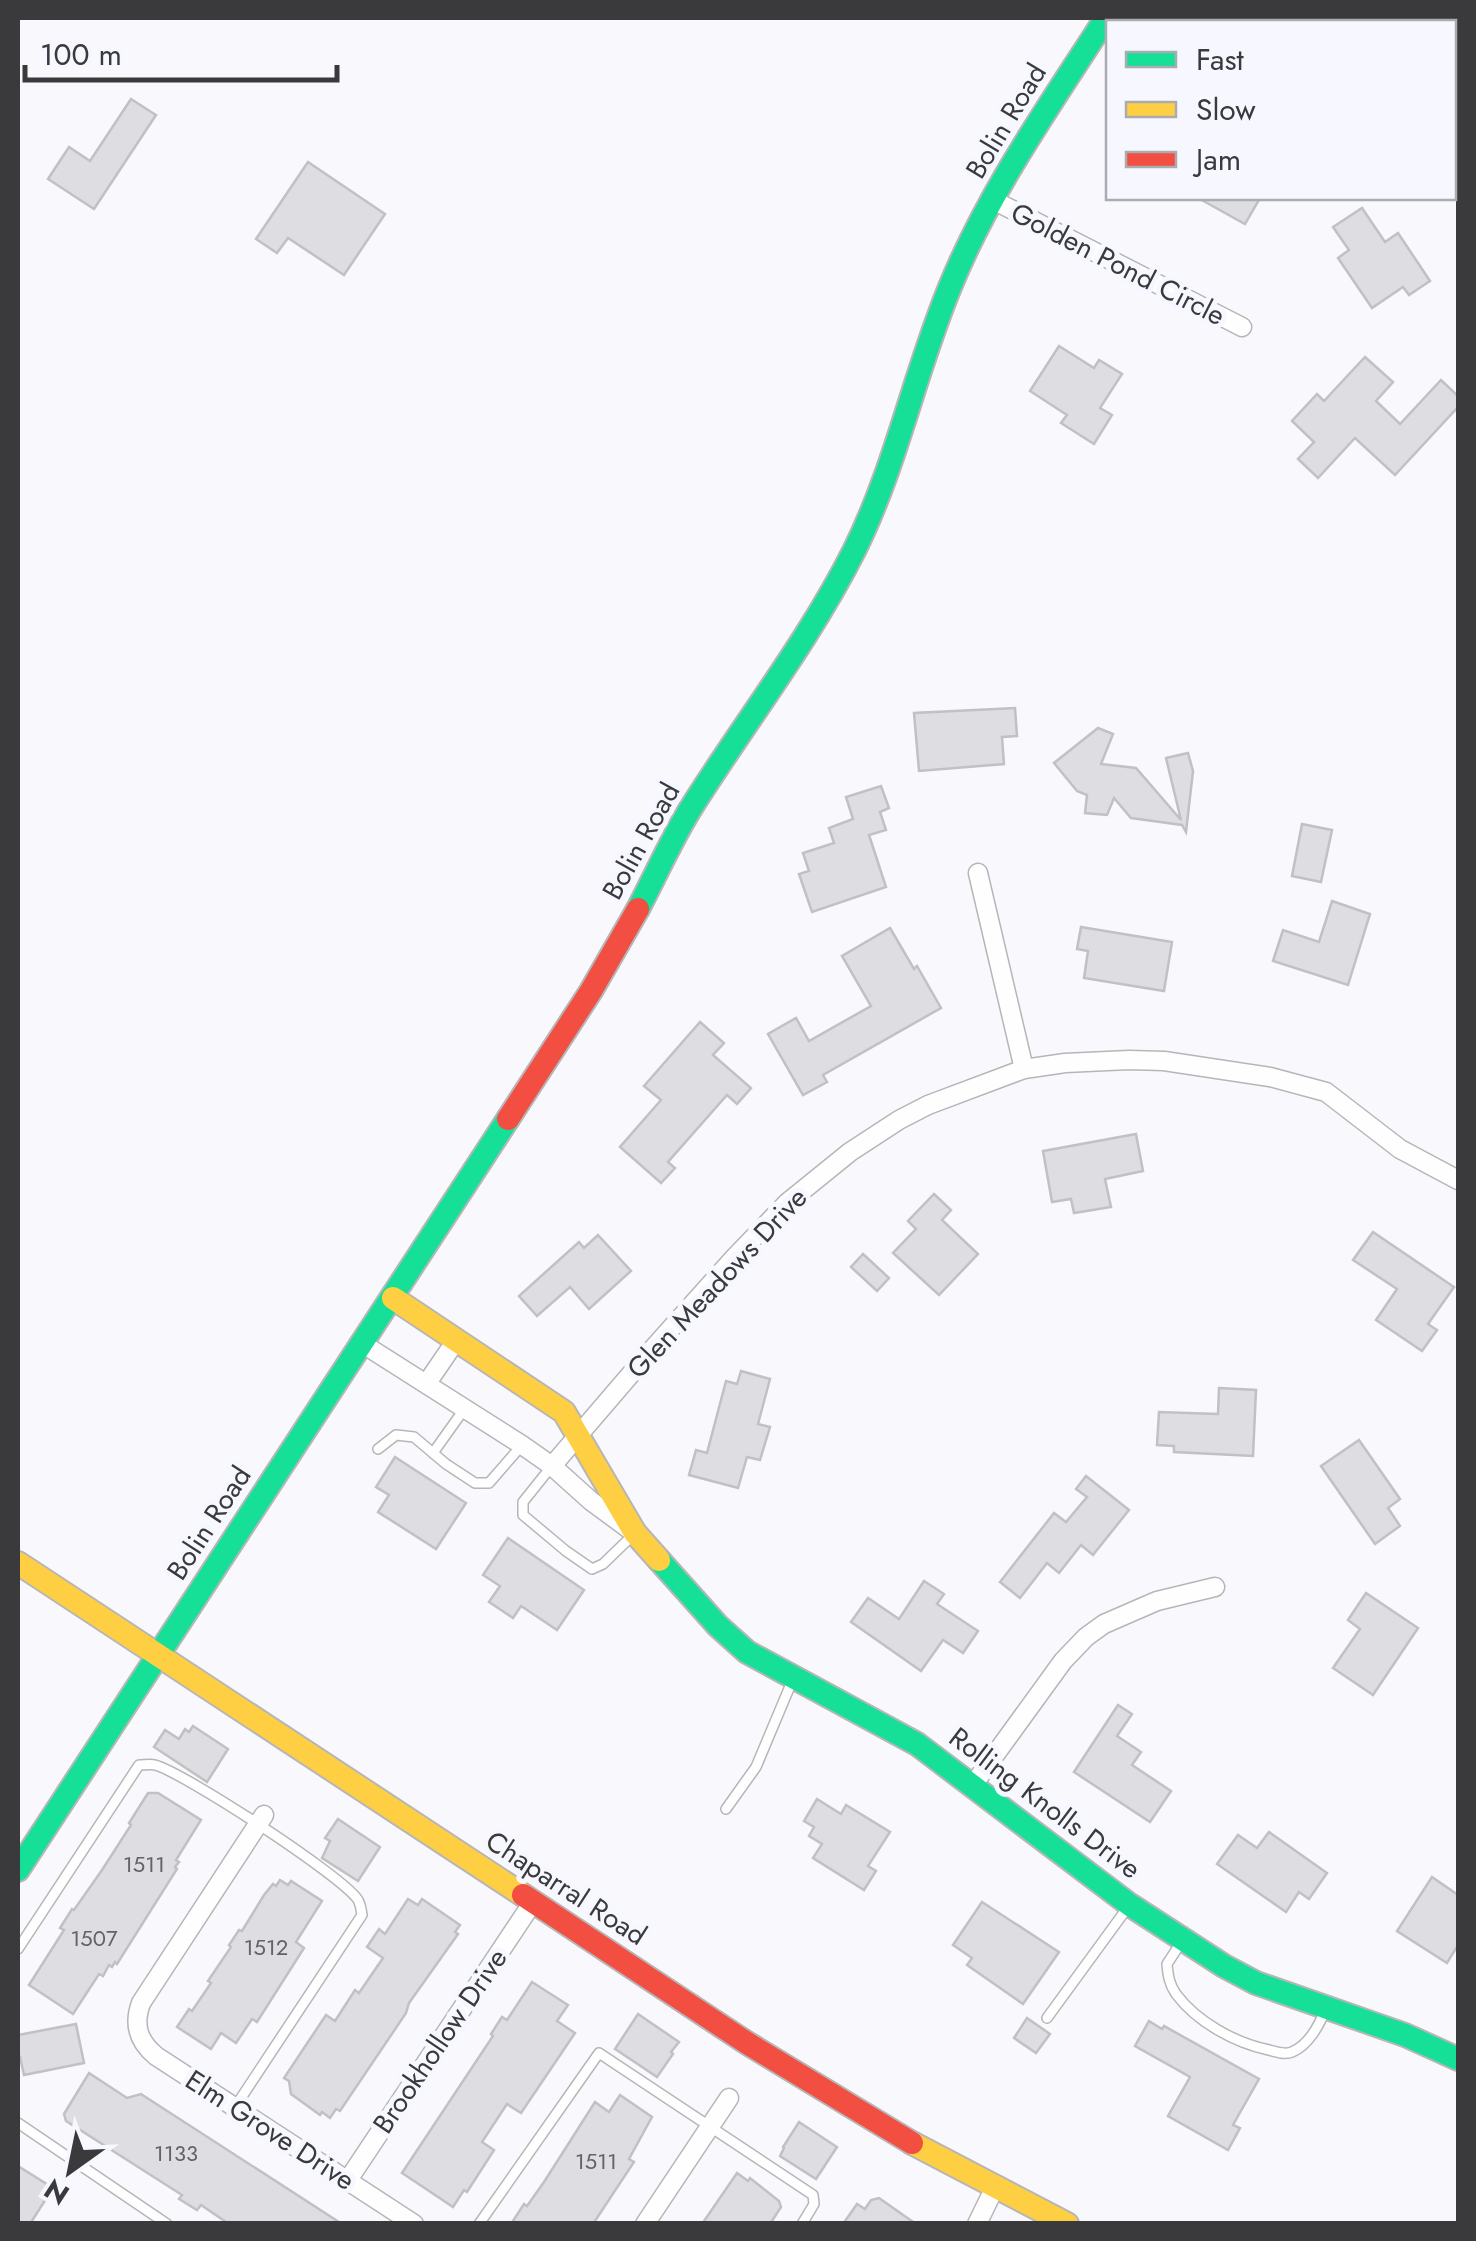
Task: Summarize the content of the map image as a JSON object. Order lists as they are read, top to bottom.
{
  "streets": {
    "street": [
      "Bolin Road",
      "Golden Pond Circle",
      "Glen Meadows Drive",
      "Rolling Knolls Drive",
      "Chaparral Road",
      "Brookhollow Drive",
      "Elm Grove Drive"
    ]
  },
  "crossings": [
    ["Bolin Road", "Golden Pond Circle"],
    ["Bolin Road", "Rolling Knolls Drive"],
    ["Bolin Road", "Chaparral Road"],
    ["Glen Meadows Drive", "Rolling Knolls Drive"],
    ["Chaparral Road", "Brookhollow Drive"],
    ["Brookhollow Drive", "Elm Grove Drive"]
  ],
  "house_numbers": [
    "1511",
    "1507",
    "1512",
    "1133",
    "1511"
  ],
  "legend": ["Fast", "Slow", "Jam"],
  "scale_bar": "100 m",
  "north": "bottom left"
}
